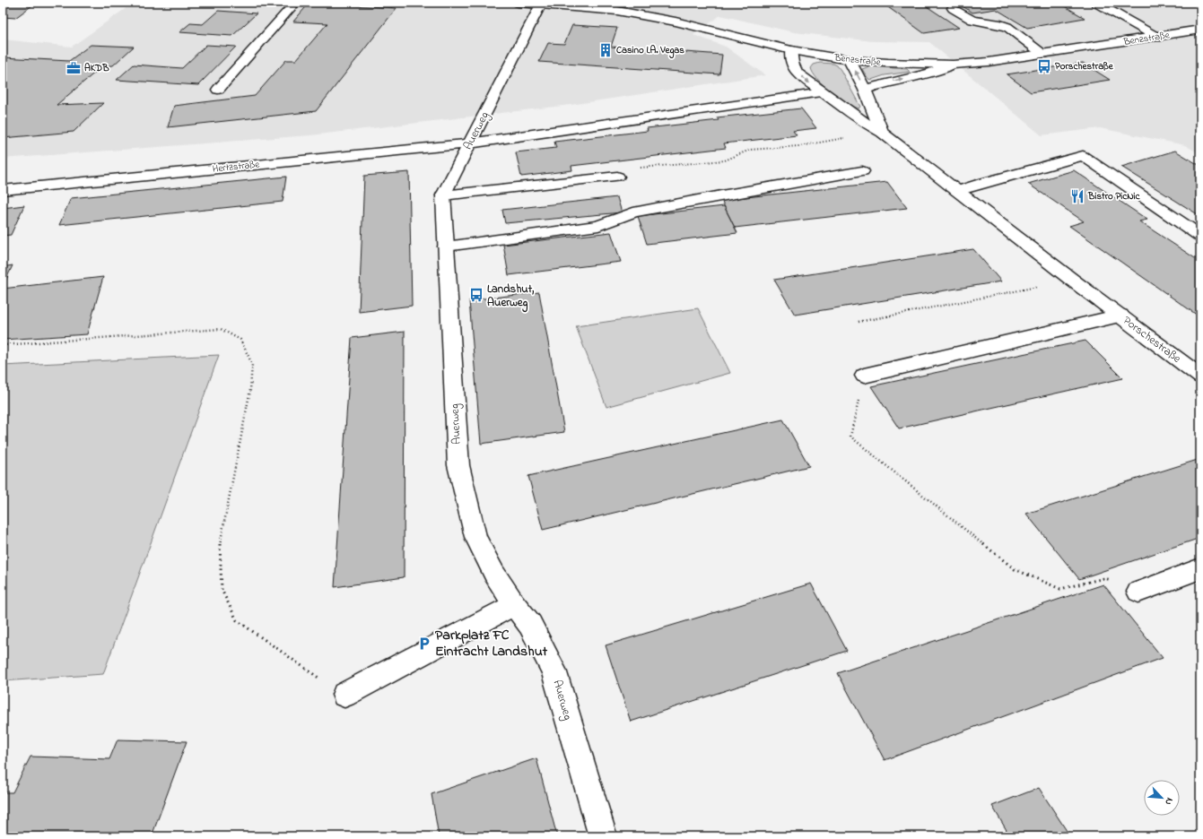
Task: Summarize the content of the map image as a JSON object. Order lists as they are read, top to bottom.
{
  "streets": {
    "street": [
      "Benzstraße",
      "Auerweg",
      "Hertzstraße",
      "Porschestraße"
    ]
  },
  "crossings": [
    ["Benzstraße", "Auerweg"],
    ["Benzstraße", "Porschestraße"],
    ["Auerweg", "Hertzstraße"],
    ["Hertzstraße", "Porschestraße"]
  ],
  "places": {
    "building": ["Casino LA. Vegas"],
    "bus stop": ["Porschestraße", "Landshut, Auerweg"],
    "office": ["AKDB"],
    "restaurant": ["Bistro PicNic"],
    "parking": ["Parkplatz FC Eintracht Landshut"]
  },
  "north": "bottom right"
}
